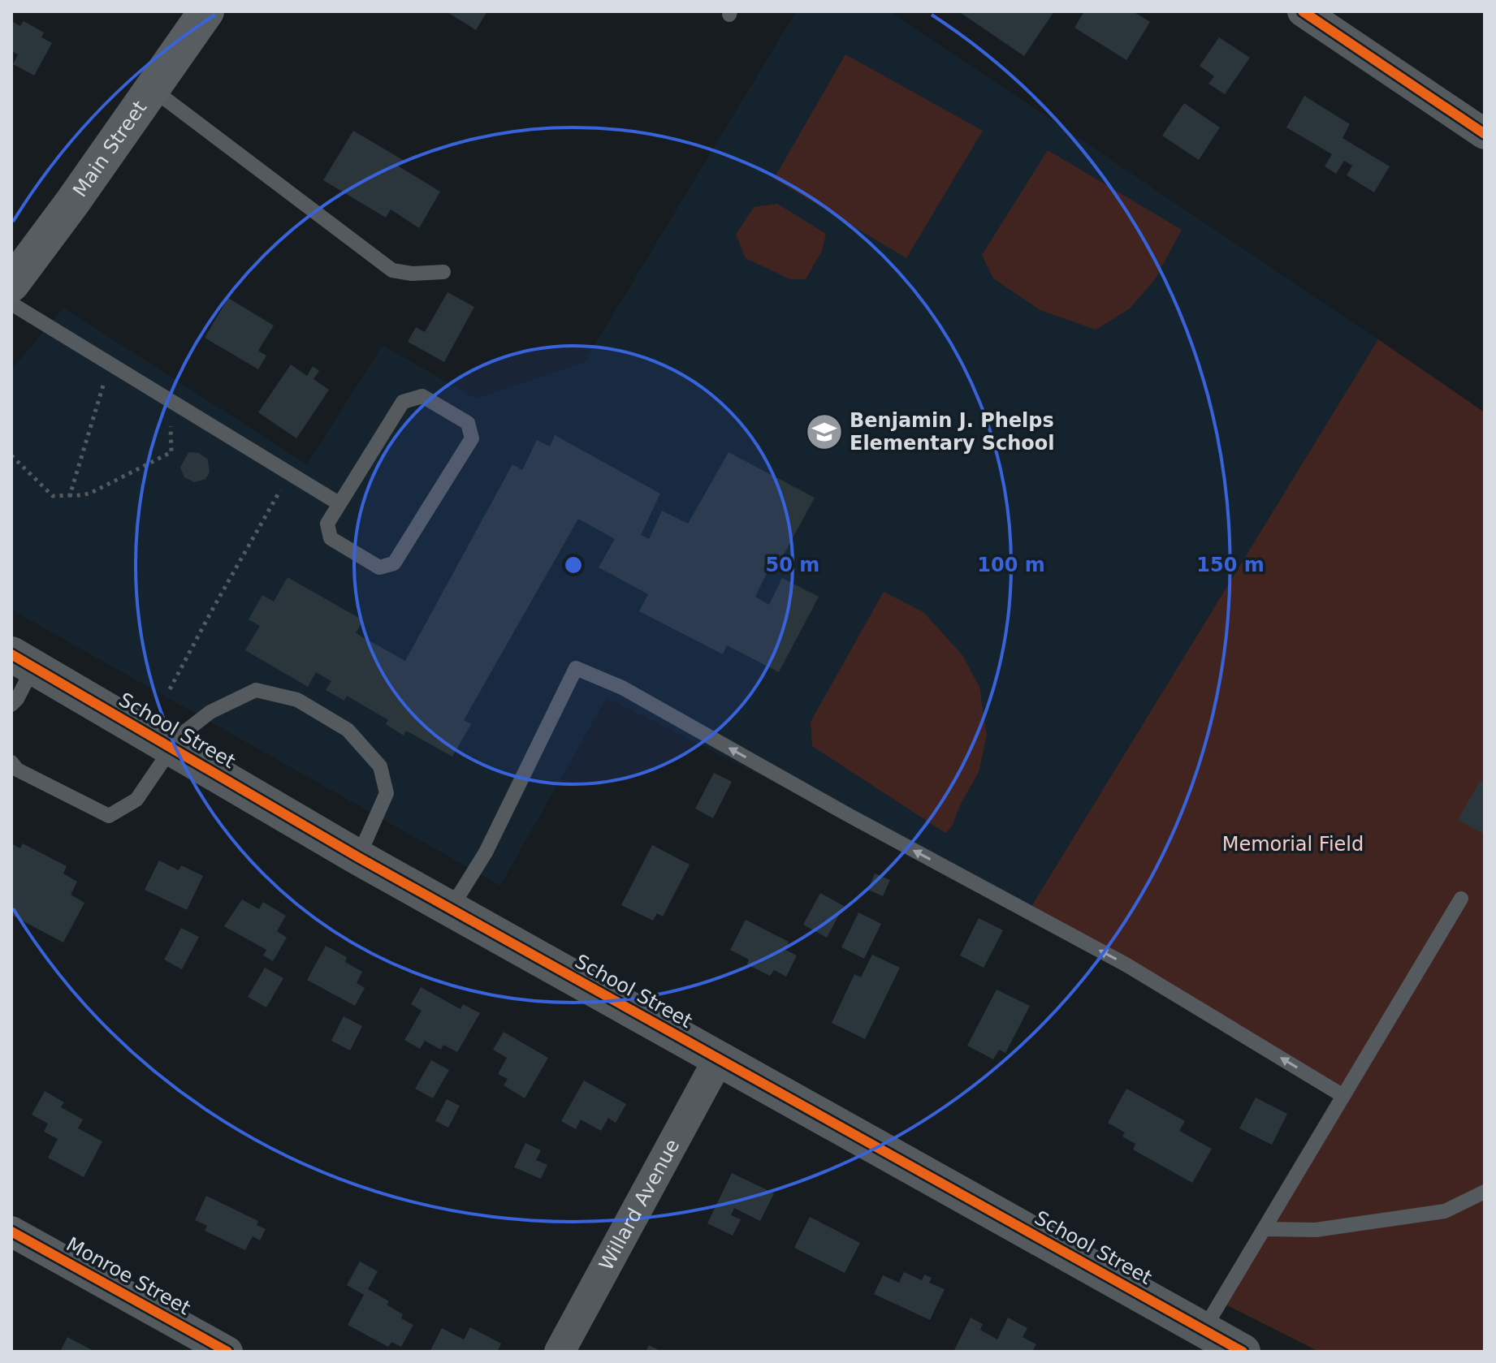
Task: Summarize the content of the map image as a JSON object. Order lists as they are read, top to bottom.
{
  "streets": {
    "main road": ["Main Street"],
    "street": ["School Street", "Willard Avenue", "Monroe Street"]
  },
  "crossings": [
    ["School Street", "Willard Avenue"]
  ],
  "parks": ["Memorial Field"],
  "places": {
    "school or university": ["Benjamin J. Phelps Elementary School"]
  },
  "rings": ["50 m", "100 m", "150 m"]
}
